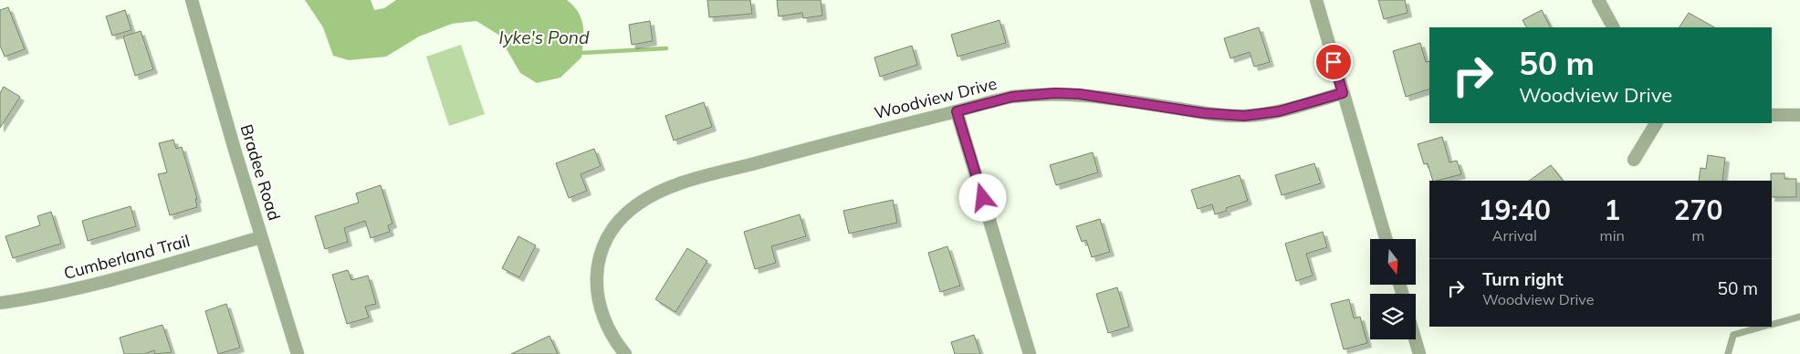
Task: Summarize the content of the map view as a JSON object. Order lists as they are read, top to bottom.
{
  "streets": {
    "street": ["Woodview Drive", "Bradee Road", "Cumberland Trail"]
  },
  "crossings": [
    ["Bradee Road", "Cumberland Trail"]
  ],
  "water": ["Iyke's Pond"],
  "north": "bottom",
  "page": {
    "turn": ["50 m", "Woodview Drive"],
    "eta": [
      "19:40",
      "Arrival",
      "1",
      "min",
      "270",
      "m"
    ],
    "list": [
      {
        "name": "Turn right",
        "note": "Woodview Drive",
        "value": "50 m"
      }
    ]
  }
}
